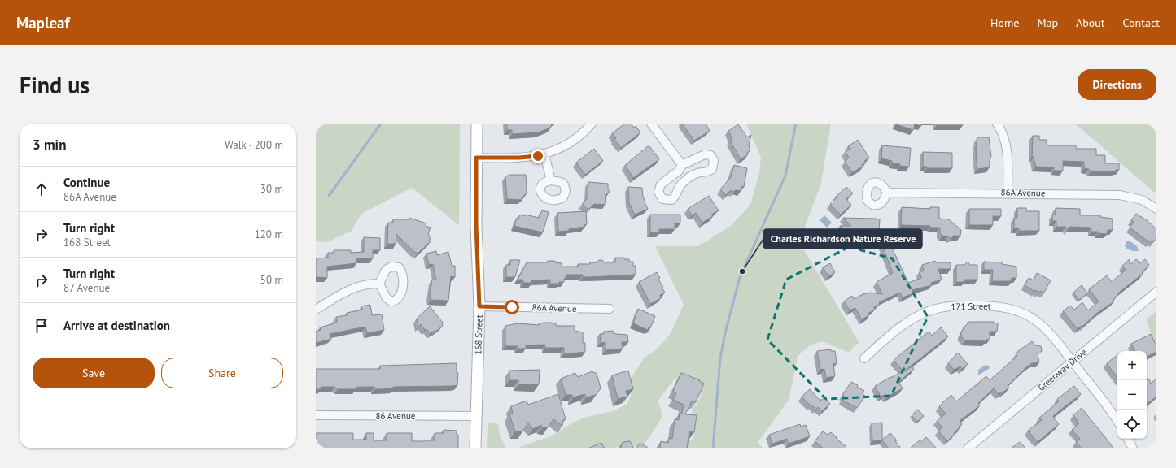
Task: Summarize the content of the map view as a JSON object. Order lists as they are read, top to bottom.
{
  "streets": {
    "main road": ["168 Street"],
    "street": [
      "86A Avenue",
      "171 Street",
      "Greenway Drive",
      "86 Avenue"
    ]
  },
  "crossings": [
    ["86A Avenue", "168 Street"],
    ["171 Street", "Greenway Drive"],
    ["168 Street", "86 Avenue"]
  ],
  "places": ["Charles Richardson Nature Reserve"],
  "page": {
    "header": "Mapleaf",
    "nav": [
      "Home",
      "Map",
      "About",
      "Contact"
    ],
    "buttons": [
      "Directions",
      ["Save", "Share"]
    ],
    "title": "Find us",
    "heading": ["3 min", "Walk · 200 m"],
    "list": [
      ["Continue", "86A Avenue", "30 m"],
      ["Turn right", "168 Street", "120 m"],
      ["Turn right", "87 Avenue", "50 m"],
      "Arrive at destination"
    ],
    "map_buttons": ["+", "−"]
  }
}
